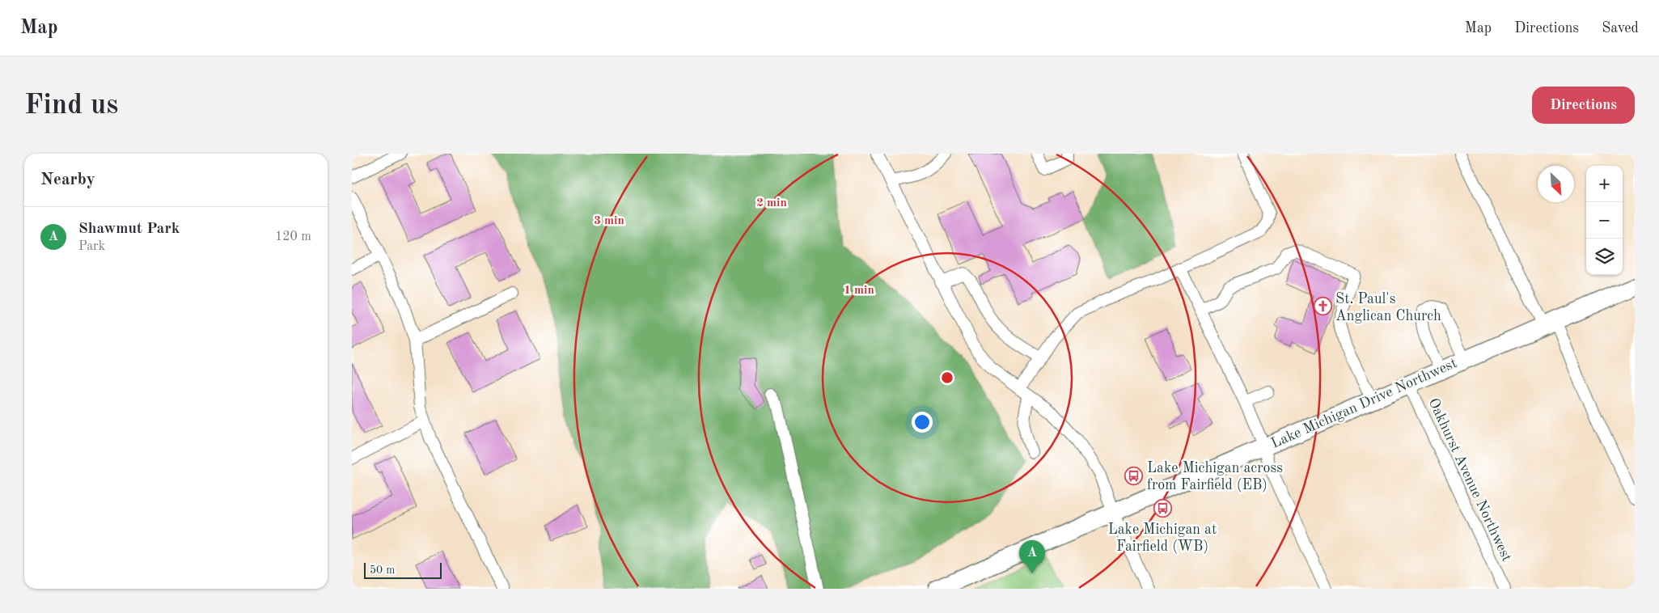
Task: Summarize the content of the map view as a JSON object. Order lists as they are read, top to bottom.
{
  "streets": {
    "highway": ["Lake Michigan Drive Northwest"],
    "street": ["Oakhurst Avenue Northwest"]
  },
  "crossings": [
    ["Lake Michigan Drive Northwest", "Oakhurst Avenue Northwest"]
  ],
  "places": {
    "church": ["St. Paul's Anglican Church"],
    "bus stop": ["Lake Michigan across from Fairfield (EB)", "Lake Michigan at Fairfield (WB)"]
  },
  "scale_bar": "50 m",
  "north": "bottom right",
  "page": {
    "header": "Map",
    "nav": ["Map", "Directions", "Saved"],
    "buttons": "Directions",
    "title": "Find us",
    "heading": "Nearby",
    "map_buttons": ["+", "−"],
    "list": [
      {
        "mark": "A",
        "name": "Shawmut Park",
        "note": "Park",
        "value": "120 m"
      }
    ],
    "pins": "A",
    "scale": "50 m"
  },
  "rings": ["2 min", "3 min", "1 min"]
}
